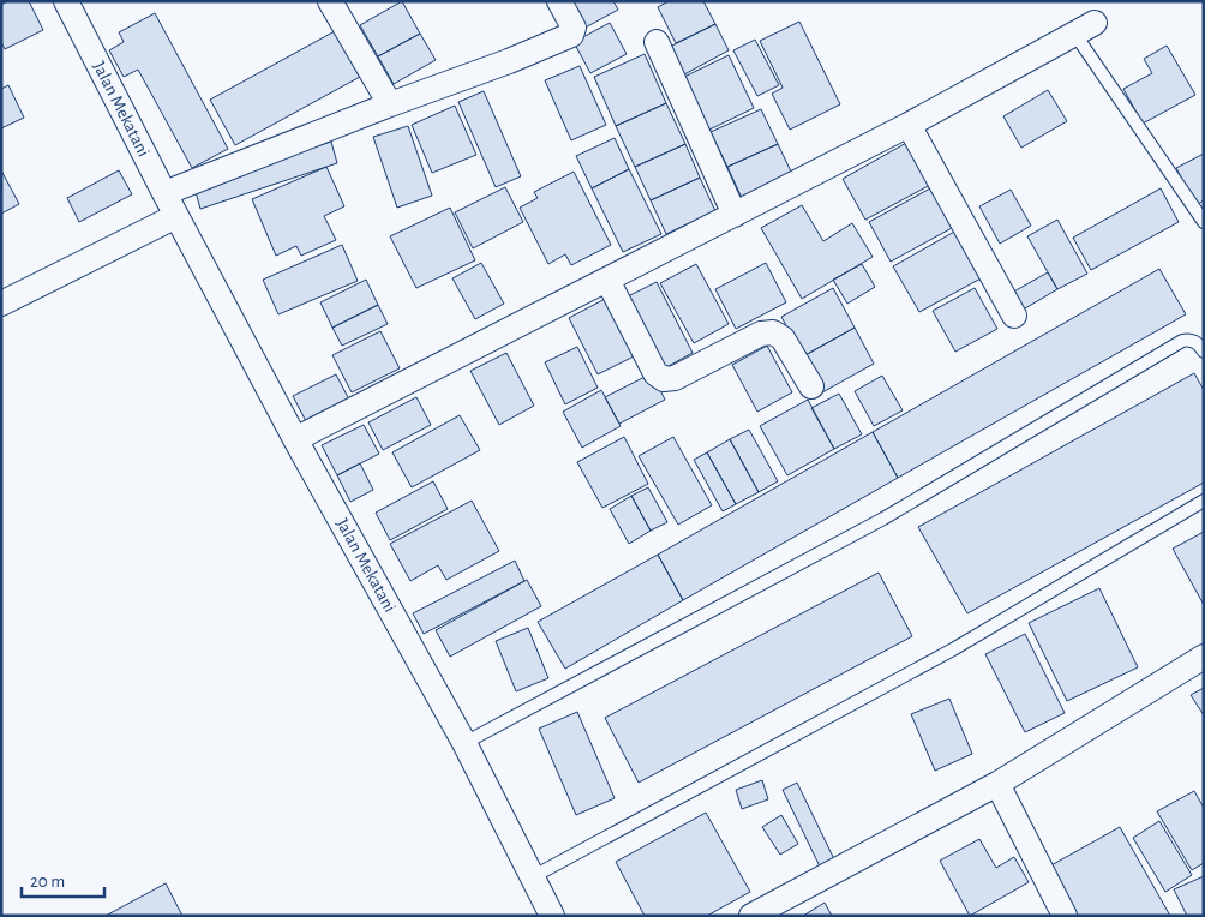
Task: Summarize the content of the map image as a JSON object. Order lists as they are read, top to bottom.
{
  "streets": {
    "street": ["Jalan Mekatani"]
  },
  "scale_bar": "20 m"
}
